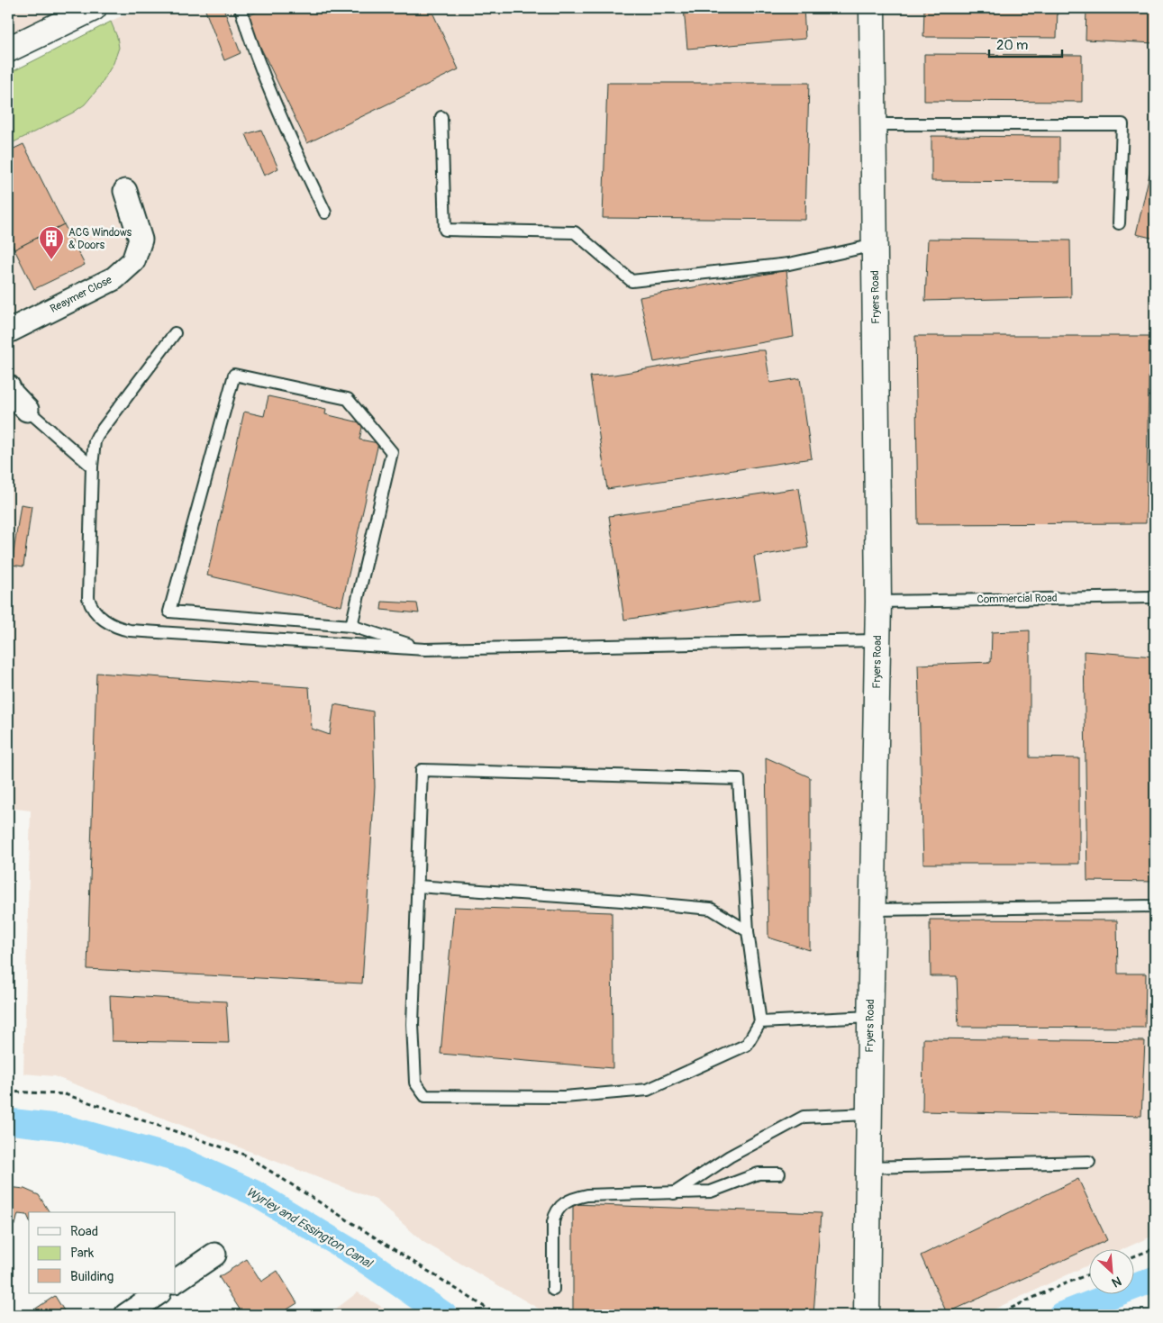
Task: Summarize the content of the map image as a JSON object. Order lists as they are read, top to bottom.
{
  "streets": {
    "street": ["Reaymer Close", "Fryers Road"],
    "lane": ["Commercial Road"]
  },
  "crossings": [
    ["Fryers Road", "Commercial Road"]
  ],
  "water": ["Wyrley and Essington Canal"],
  "places": {
    "building": ["ACG Windows & Doors"]
  },
  "legend": ["Road", "Park", "Building"],
  "scale_bar": "20 m",
  "north": "bottom right"
}
